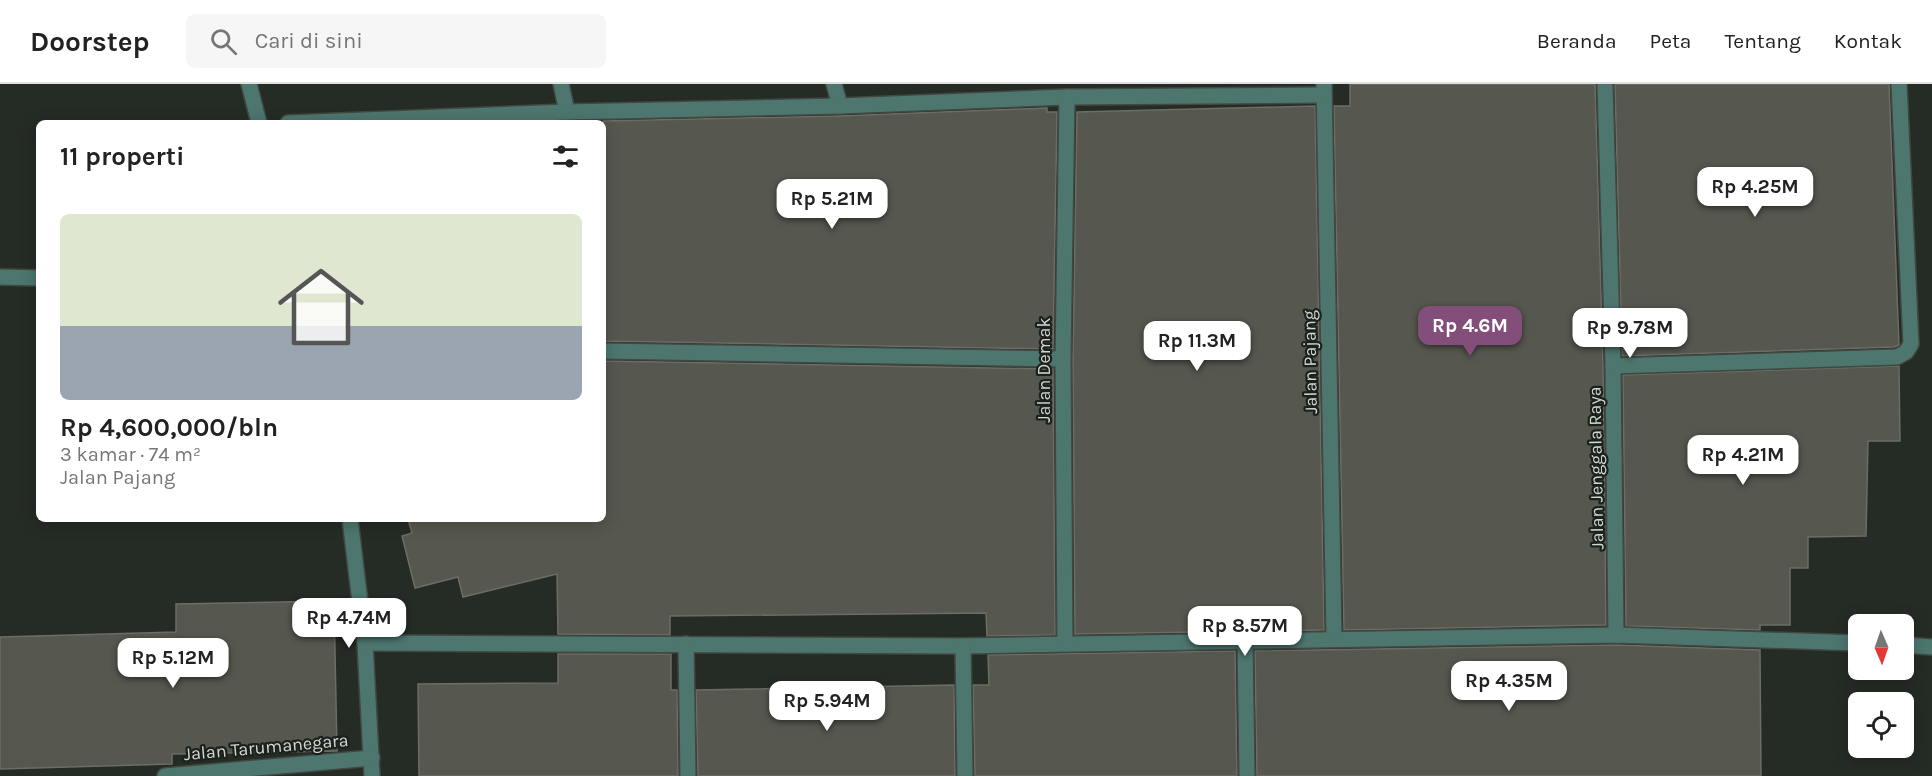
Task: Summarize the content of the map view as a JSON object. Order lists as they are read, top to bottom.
{
  "streets": {
    "street": [
      "Jalan Pajang",
      "Jalan Demak",
      "Jalan Jenggala Raya",
      "Jalan Tarumanegara"
    ]
  },
  "north": "bottom",
  "page": {
    "header": "Doorstep",
    "search": "Cari di sini",
    "nav": [
      "Beranda",
      "Peta",
      "Tentang",
      "Kontak"
    ],
    "heading": "11 properti",
    "price": [
      "Rp 4.25M",
      "Rp 5.21M",
      "Rp 4.6M",
      "Rp 9.78M",
      "Rp 11.3M",
      "Rp 4.21M",
      "Rp 4.74M",
      "Rp 8.57M",
      "Rp 5.12M",
      "Rp 4.35M",
      "Rp 5.94M"
    ],
    "list": [
      {
        "name": "Rp 4,600,000/bln",
        "note": "3 kamar · 74 m² · Jalan Pajang"
      }
    ]
  }
}
